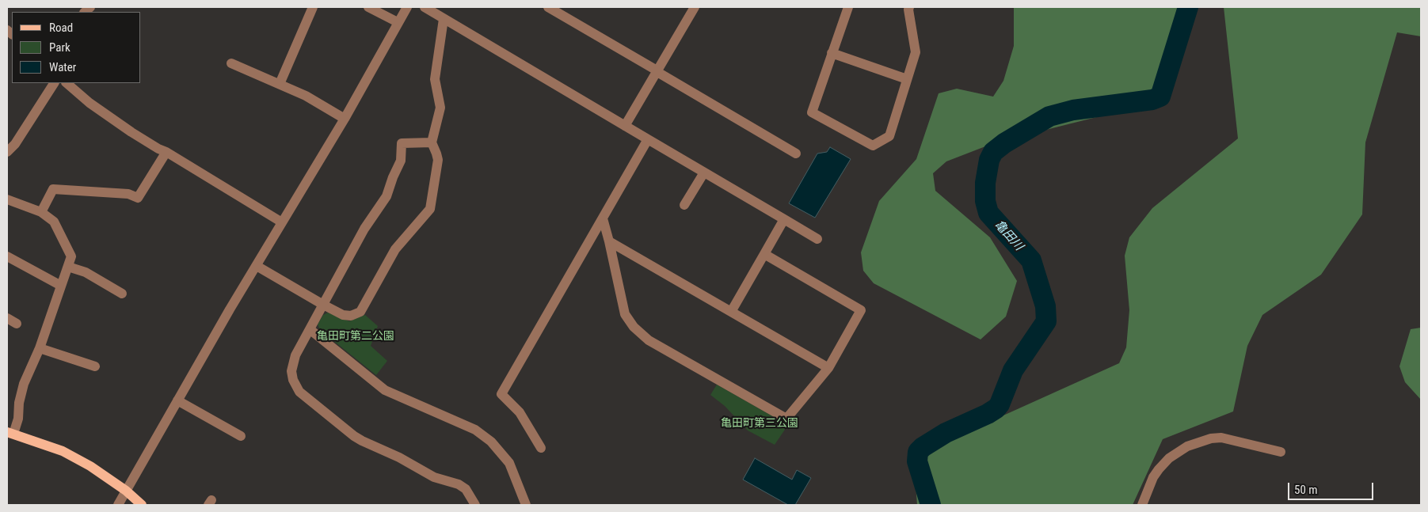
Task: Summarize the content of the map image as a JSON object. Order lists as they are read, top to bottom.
{
  "water": ["亀田川"],
  "parks": ["亀田町第二公園", "亀田町第三公園"],
  "legend": ["Road", "Park", "Water"],
  "scale_bar": "50 m"
}
